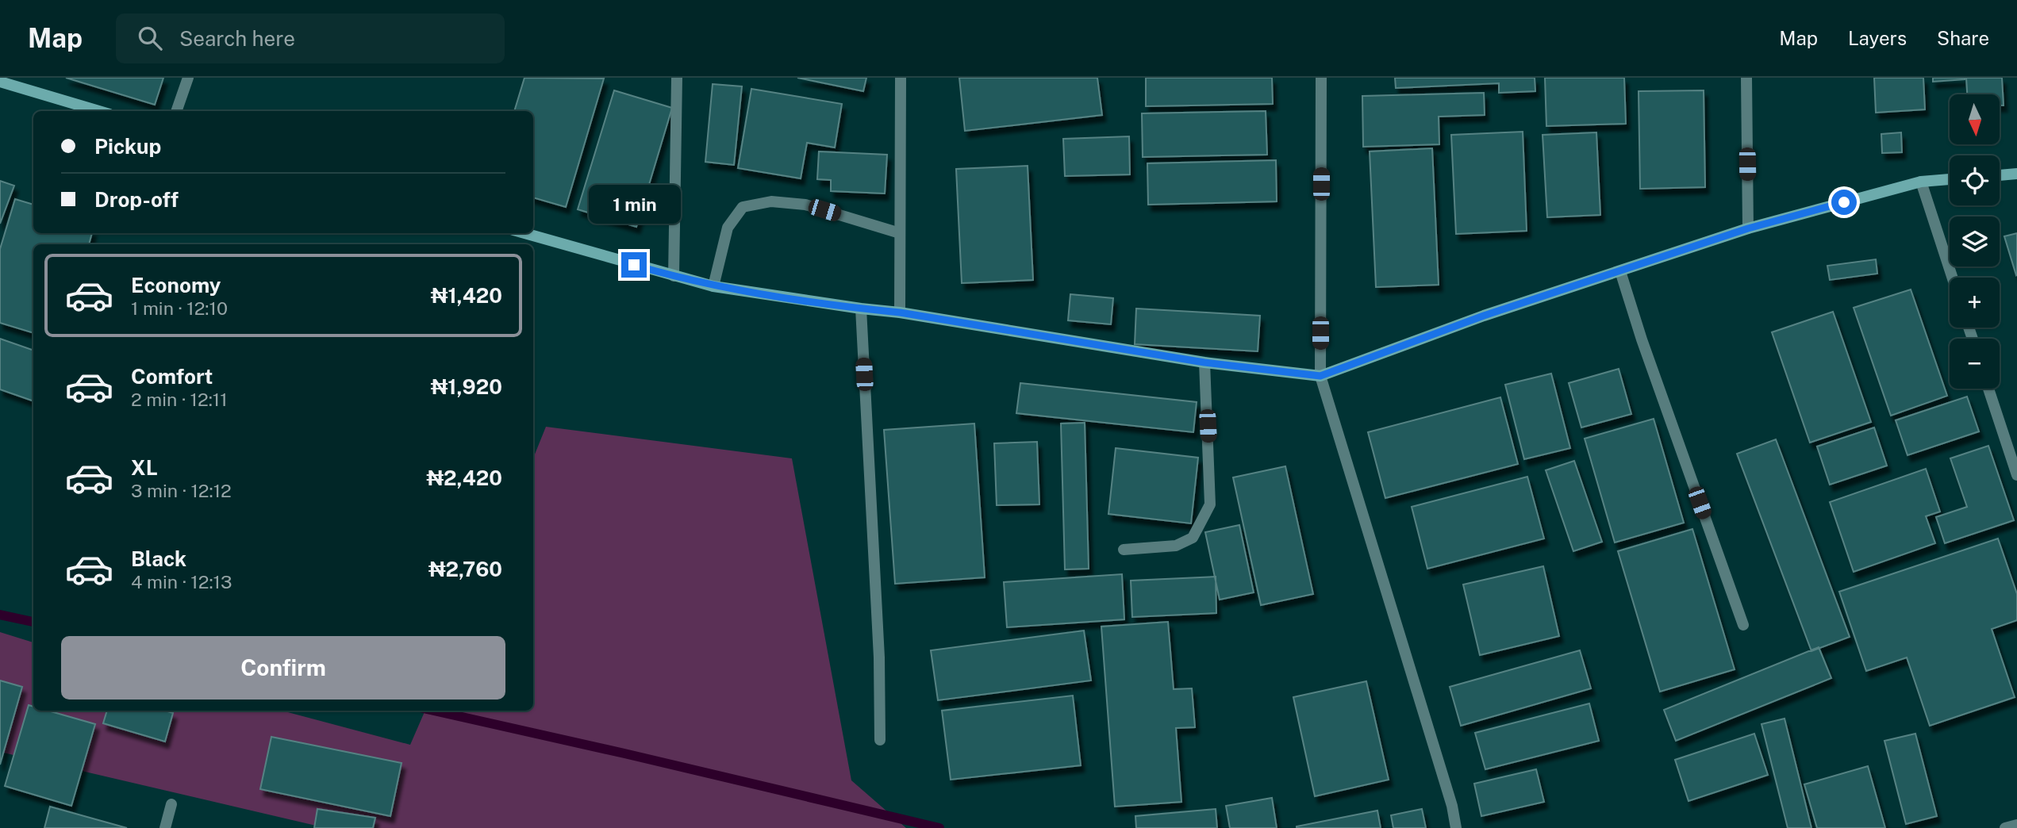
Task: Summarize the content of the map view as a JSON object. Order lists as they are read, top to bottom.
{
  "north": "bottom",
  "page": {
    "header": "Map",
    "search": "Search here",
    "nav": ["Map", "Layers", "Share"],
    "map_buttons": ["+", "−"],
    "banner": ["Pickup", "Drop-off"],
    "bubble": "1 min",
    "list": [
      {
        "name": "Economy",
        "note": "1 min · 12:10",
        "value": "₦1,420"
      },
      {
        "name": "Comfort",
        "note": "2 min · 12:11",
        "value": "₦1,920"
      },
      {
        "name": "XL",
        "note": "3 min · 12:12",
        "value": "₦2,420"
      },
      {
        "name": "Black",
        "note": "4 min · 12:13",
        "value": "₦2,760"
      }
    ],
    "buttons": "Confirm"
  }
}
